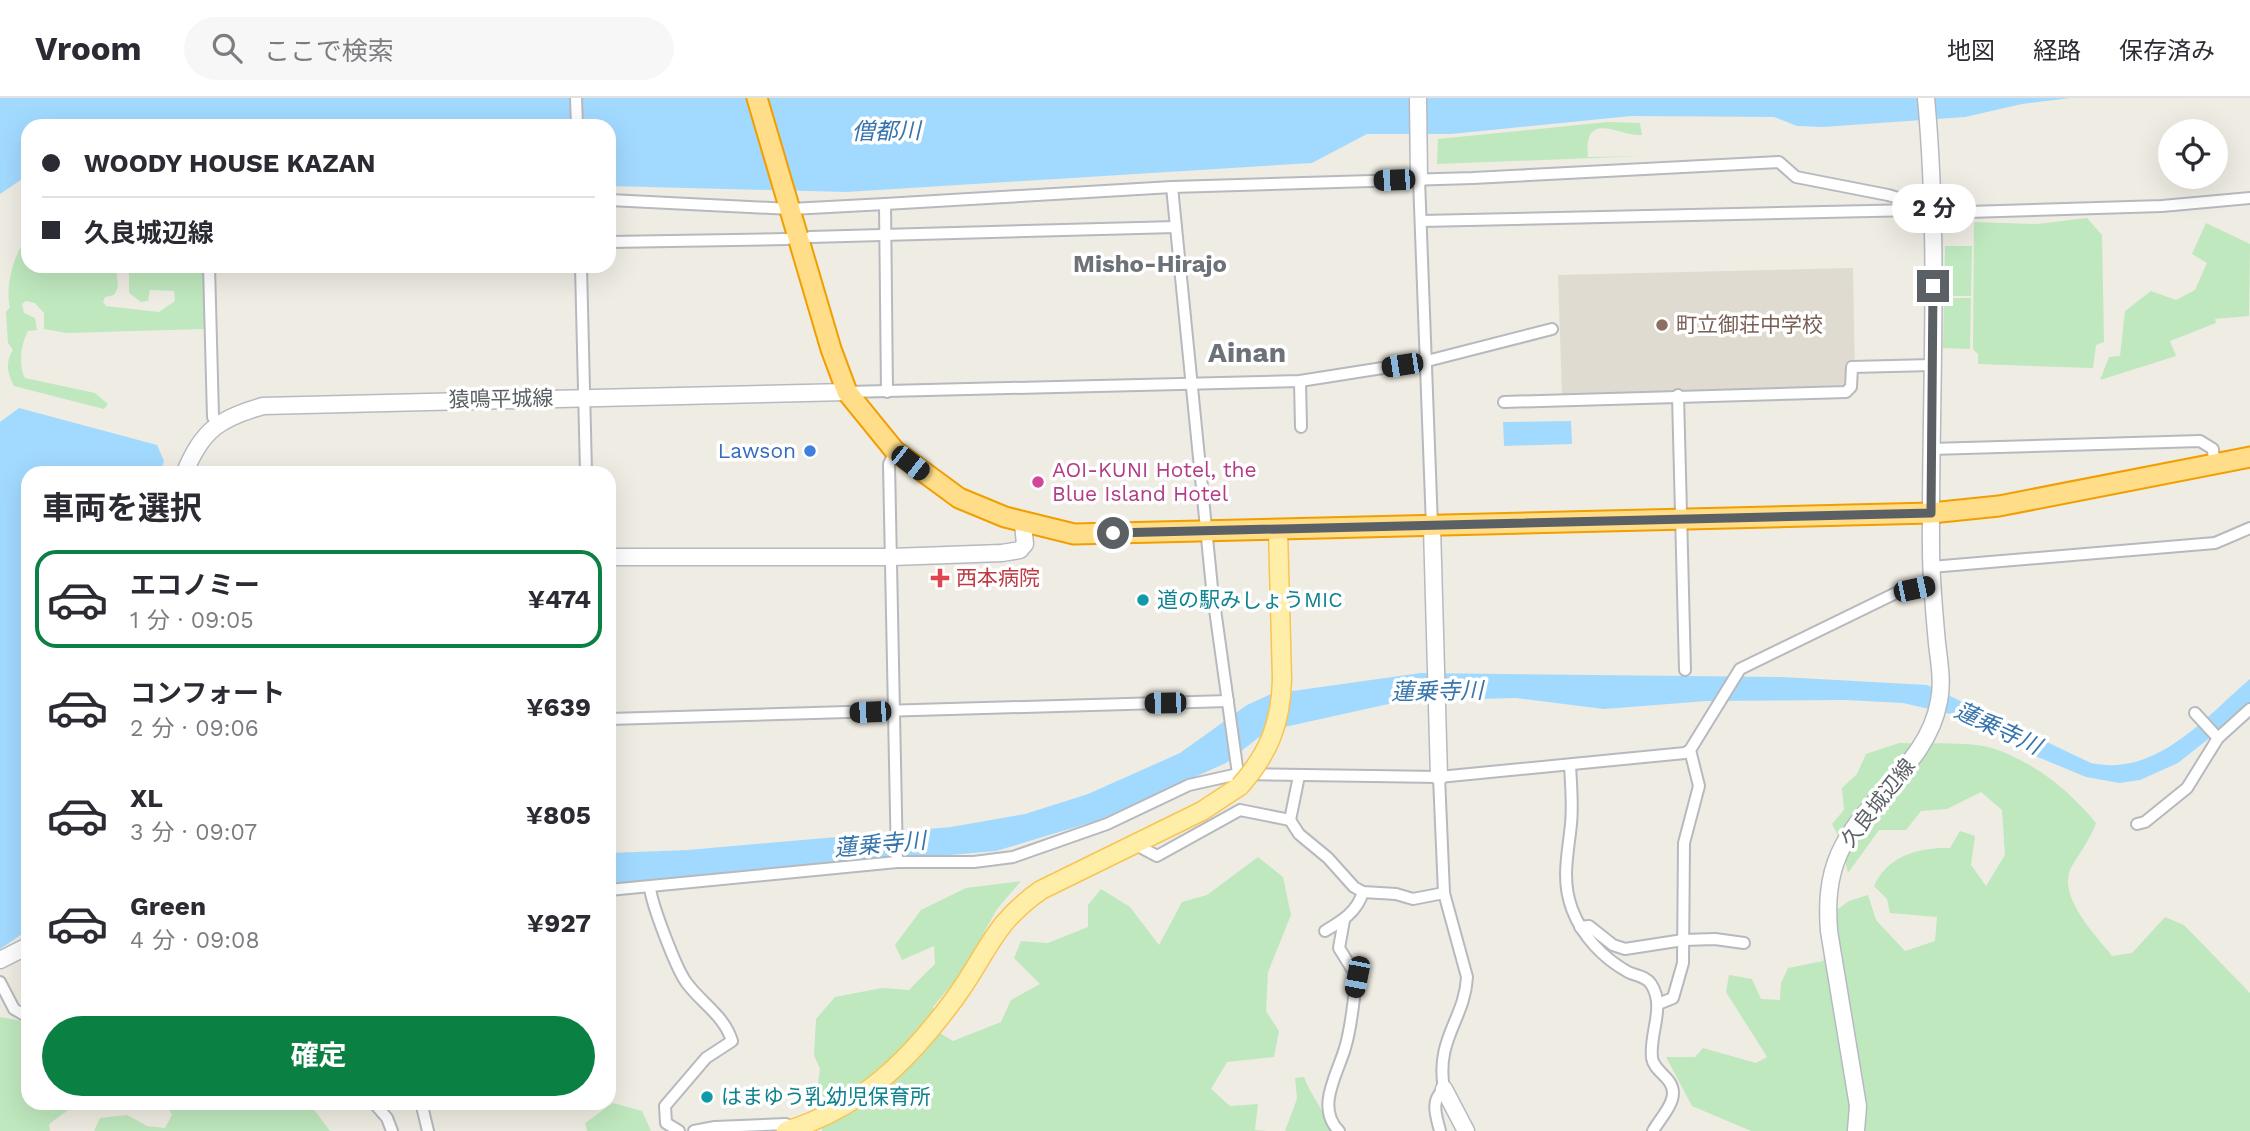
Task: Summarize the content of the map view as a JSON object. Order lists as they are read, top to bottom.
{
  "streets": {
    "main road": ["猿鳴平城線", "久良城辺線"]
  },
  "districts": ["Misho-Hirajo", "Ainan"],
  "water": ["僧都川", "蓮乗寺川"],
  "places": {
    "other": [
      "町立御荘中学校",
      "Lawson",
      "AOI-KUNI Hotel, the Blue Island Hotel",
      "道の駅みしょうMIC",
      "はまゆう乳幼児保育所"
    ],
    "health": ["西本病院"]
  },
  "page": {
    "header": "Vroom",
    "search": "ここで検索",
    "nav": ["地図", "経路", "保存済み"],
    "banner": ["WOODY HOUSE KAZAN", "久良城辺線"],
    "bubble": "2 分",
    "heading": "車両を選択",
    "list": [
      {
        "name": "エコノミー",
        "note": "1 分 · 09:05",
        "value": "¥474"
      },
      {
        "name": "コンフォート",
        "note": "2 分 · 09:06",
        "value": "¥639"
      },
      {
        "name": "XL",
        "note": "3 分 · 09:07",
        "value": "¥805"
      },
      {
        "name": "Green",
        "note": "4 分 · 09:08",
        "value": "¥927"
      }
    ],
    "buttons": "確定"
  }
}
